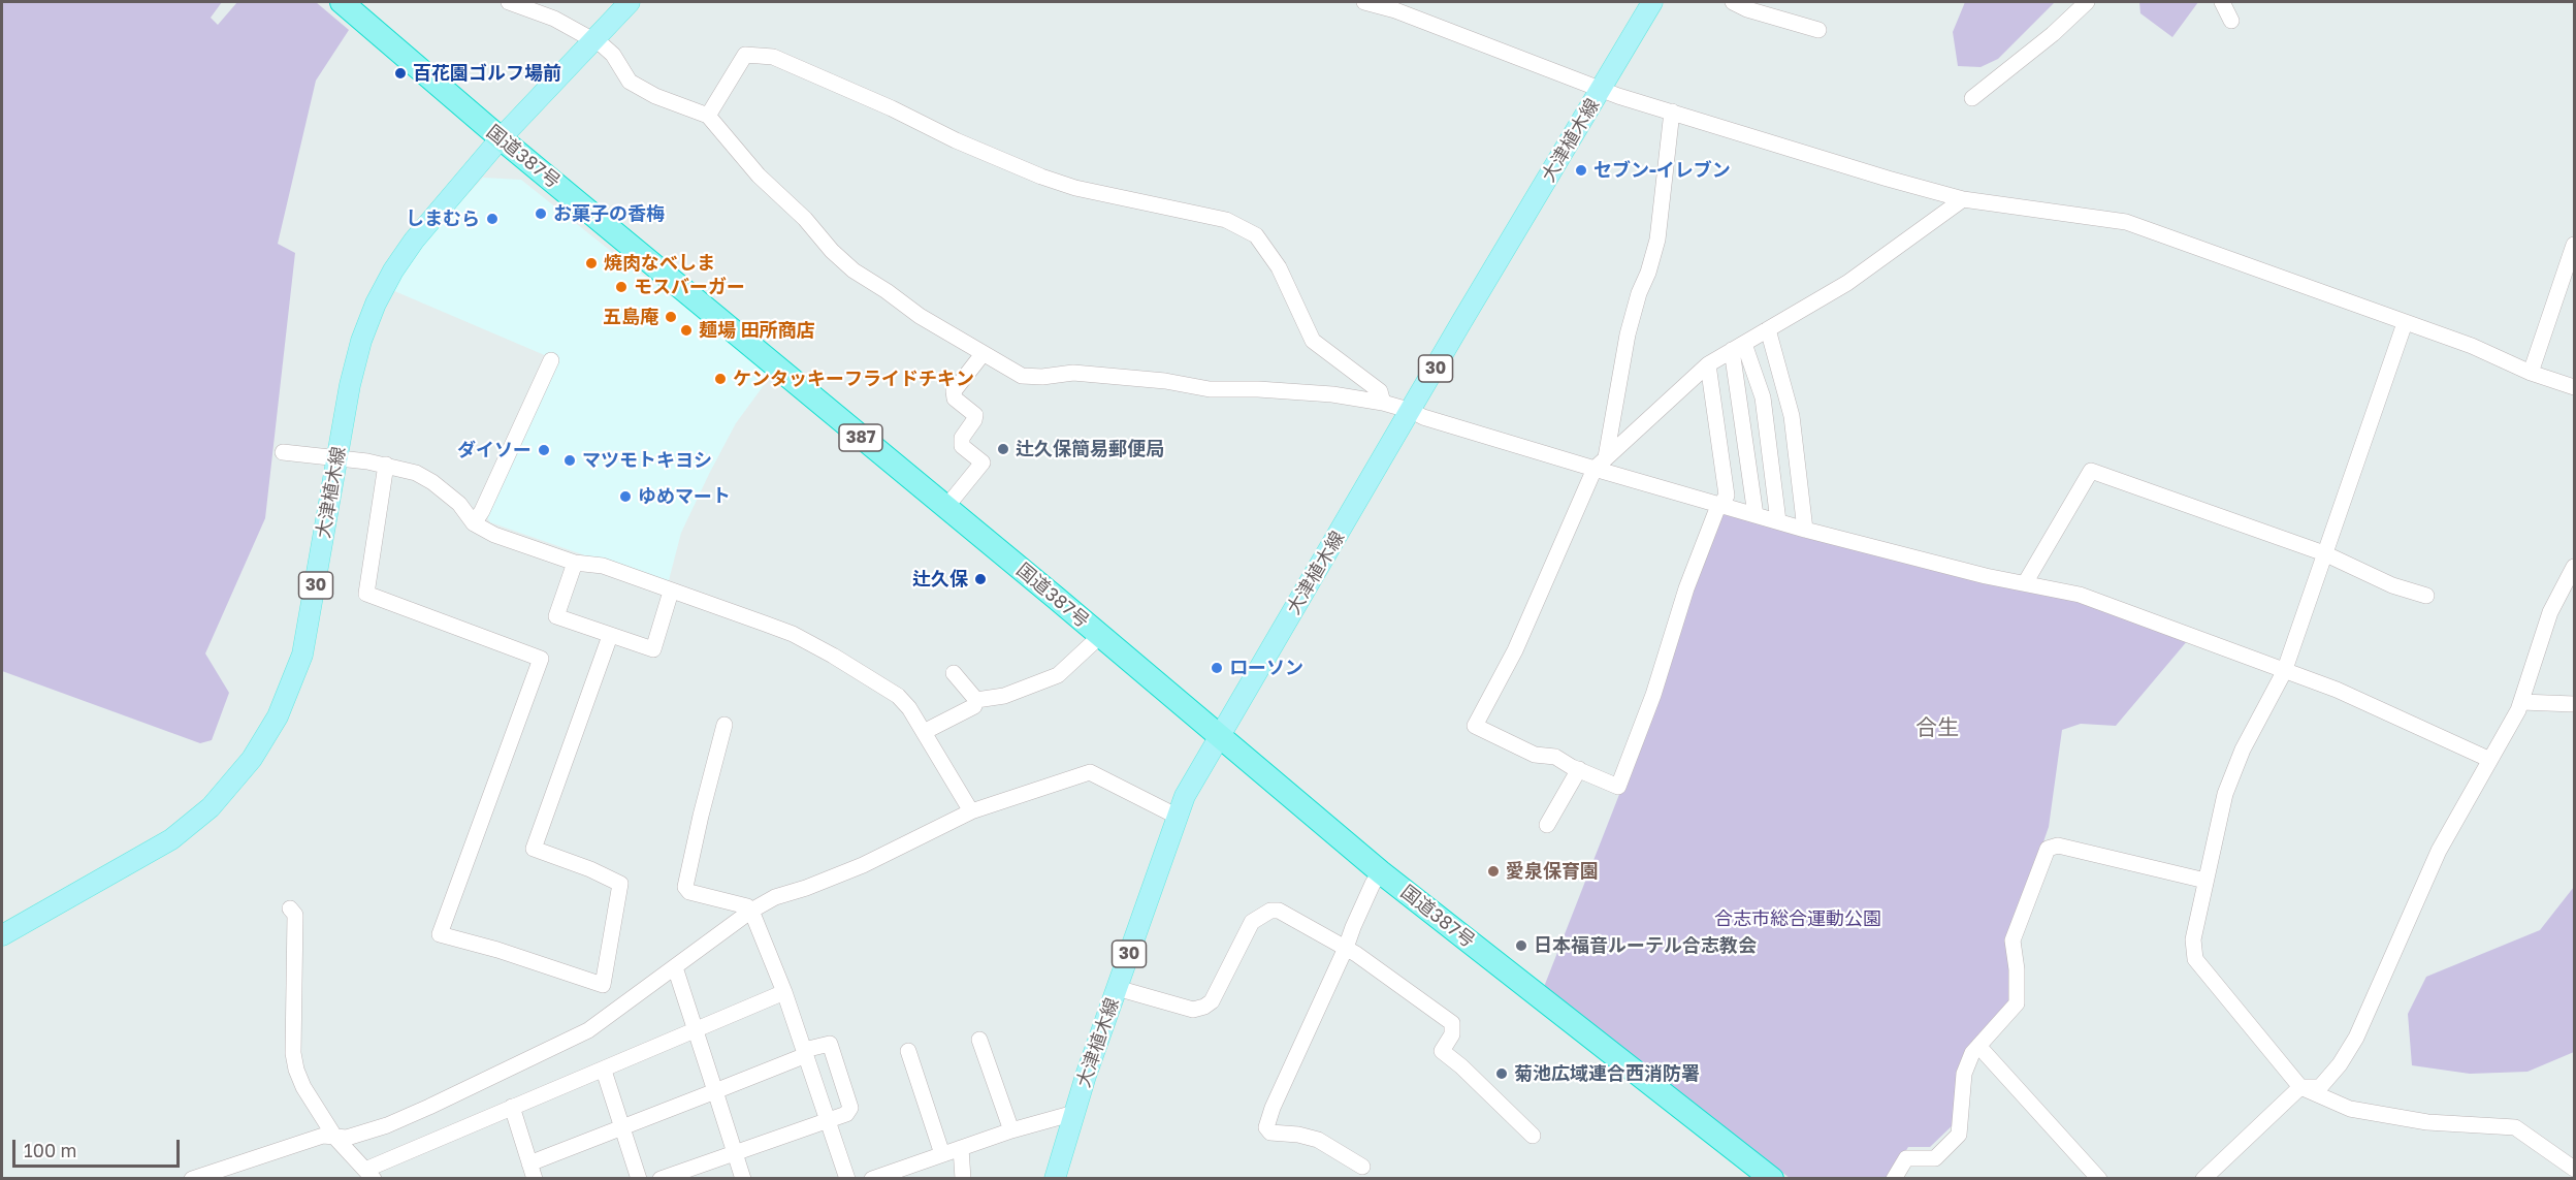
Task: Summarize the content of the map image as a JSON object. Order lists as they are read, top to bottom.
{
  "streets": {
    "highway": ["国道387号", "387"],
    "main road": ["大津植木線", "30"]
  },
  "crossings": [
    ["大津植木線", "国道387号"]
  ],
  "districts": ["合生"],
  "parks": ["合志市総合運動公園"],
  "places": [
    "百花園ゴルフ場前",
    "セブン-イレブン",
    "お菓子の香梅",
    "しまむら",
    "焼肉なべしま",
    "モスバーガー",
    "五島庵",
    "麺場 田所商店",
    "ケンタッキーフライドチキン",
    "辻久保簡易郵便局",
    "ダイソー",
    "マツモトキヨシ",
    "ゆめマート",
    "辻久保",
    "ローソン",
    "愛泉保育園",
    "日本福音ルーテル合志教会",
    "菊池広域連合西消防署"
  ],
  "scale_bar": "100 m"
}
